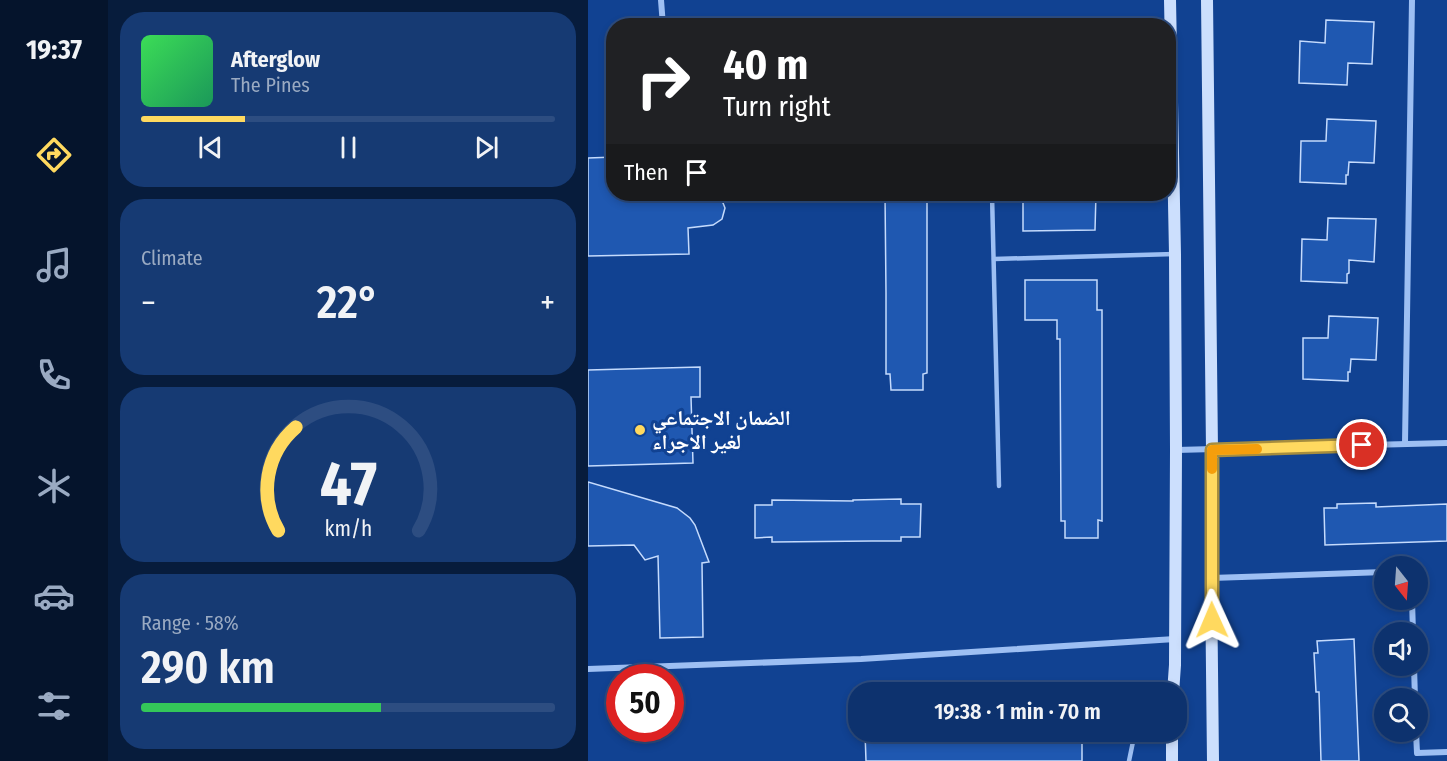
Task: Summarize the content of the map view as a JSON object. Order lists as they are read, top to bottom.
{
  "places": ["الضمان الاجتماعي لغير الاجراء"],
  "north": "bottom",
  "page": {
    "tabs": "19:37",
    "turn": ["40 m", "Turn right"],
    "song": ["Afterglow", "The Pines"],
    "then": "Then",
    "tile": [
      "Climate",
      ["Range · 58%", "290 km"]
    ],
    "heat": ["−", "22°", "+"],
    "limit": "50",
    "trip": "19:38 · 1 min · 70 m",
    "gauge": ["47", "km/h"]
  }
}
